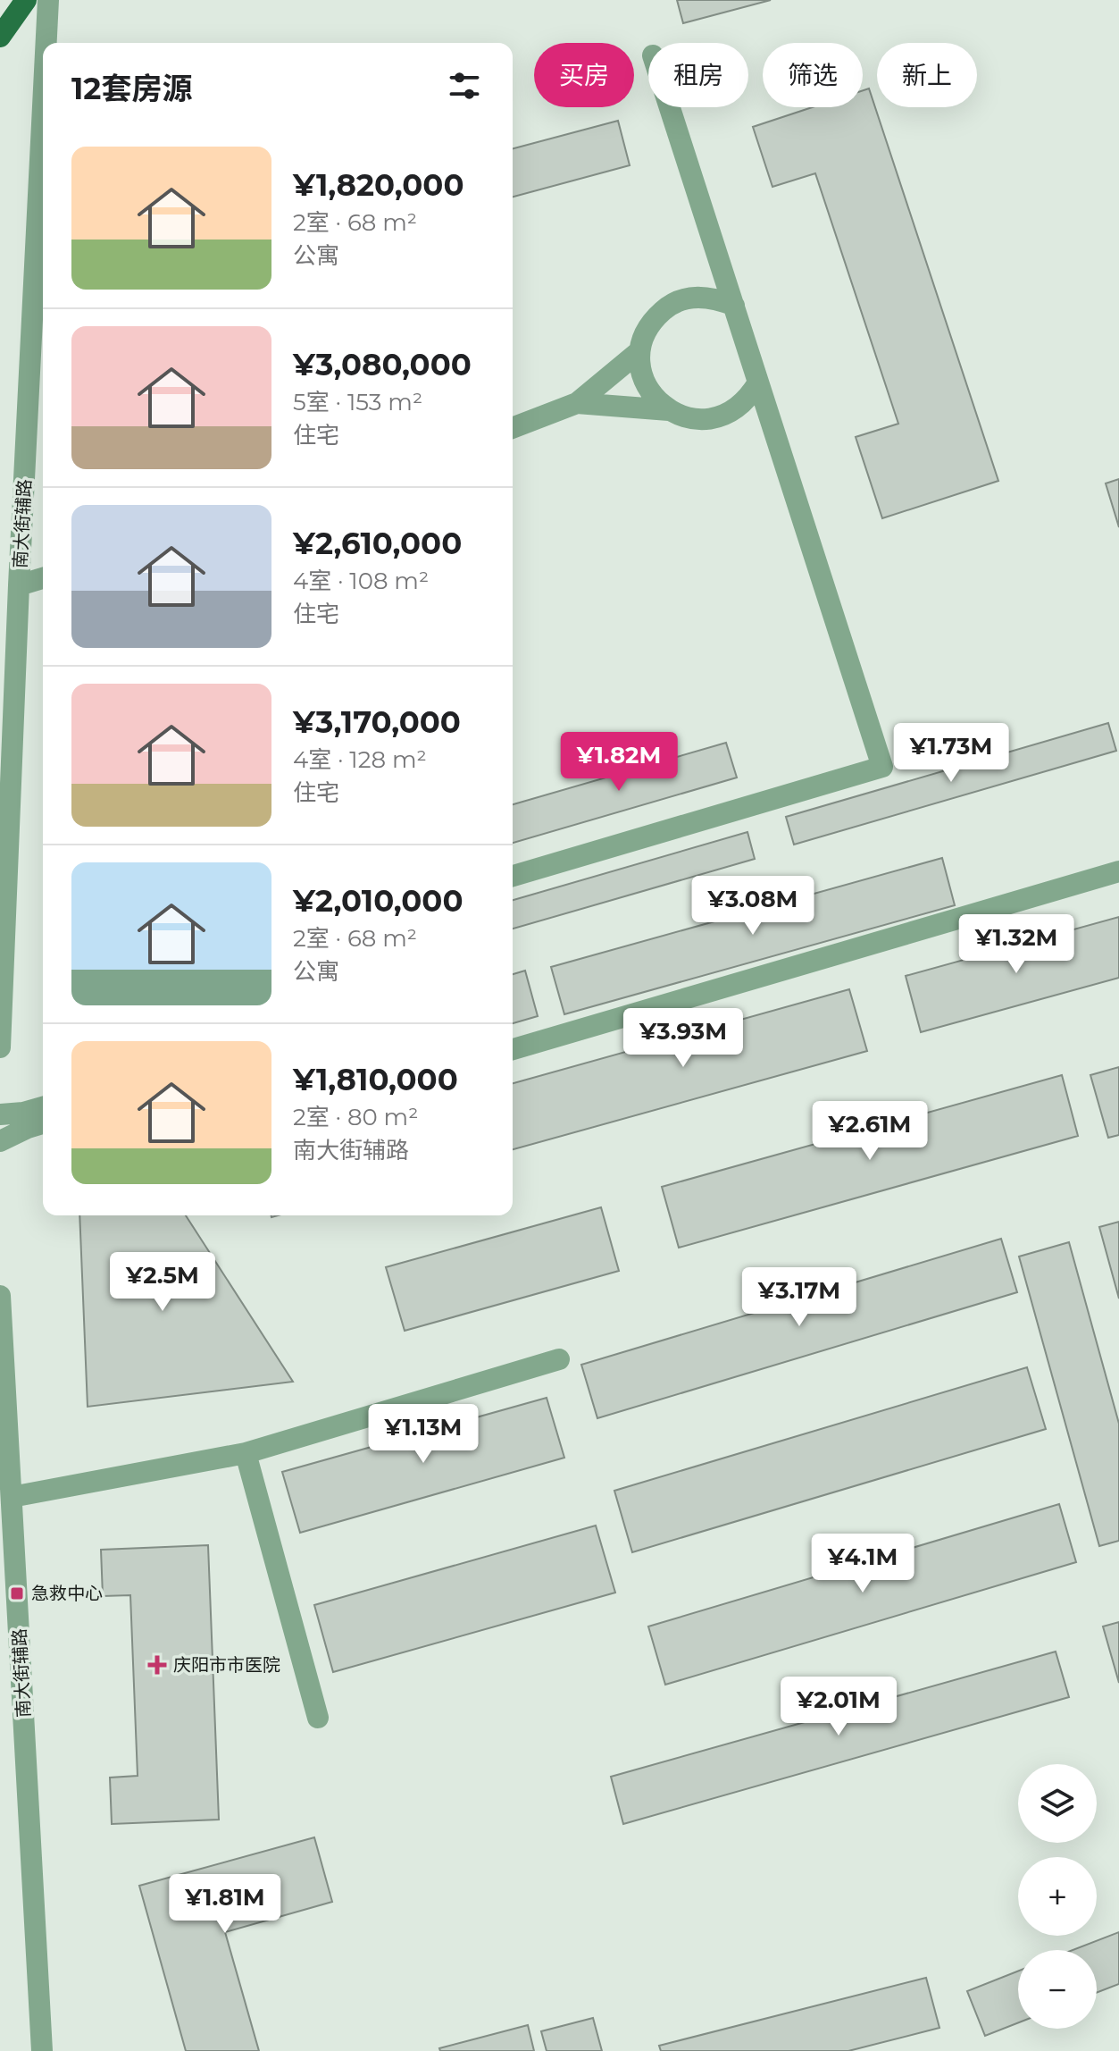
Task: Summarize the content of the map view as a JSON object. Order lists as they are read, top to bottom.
{
  "streets": {
    "street": ["南大街辅路"]
  },
  "places": {
    "transit": ["急救中心"],
    "health": ["庆阳市市医院"]
  },
  "page": {
    "chip": [
      "买房",
      "租房",
      "筛选",
      "新上"
    ],
    "heading": "12套房源",
    "list": [
      {
        "name": "¥1,820,000",
        "note": "2室 · 68 m² · 公寓"
      },
      {
        "name": "¥3,080,000",
        "note": "5室 · 153 m² · 住宅"
      },
      {
        "name": "¥2,610,000",
        "note": "4室 · 108 m² · 住宅"
      },
      {
        "name": "¥3,170,000",
        "note": "4室 · 128 m² · 住宅"
      },
      {
        "name": "¥2,010,000",
        "note": "2室 · 68 m² · 公寓"
      },
      {
        "name": "¥1,810,000",
        "note": "2室 · 80 m² · 南大街辅路"
      }
    ],
    "price": [
      "¥1.73M",
      "¥1.82M",
      "¥3.08M",
      "¥1.32M",
      "¥3.93M",
      "¥2.61M",
      "¥2.5M",
      "¥3.17M",
      "¥1.13M",
      "¥4.1M",
      "¥2.01M",
      "¥1.81M"
    ],
    "map_buttons": ["+", "−"]
  }
}
